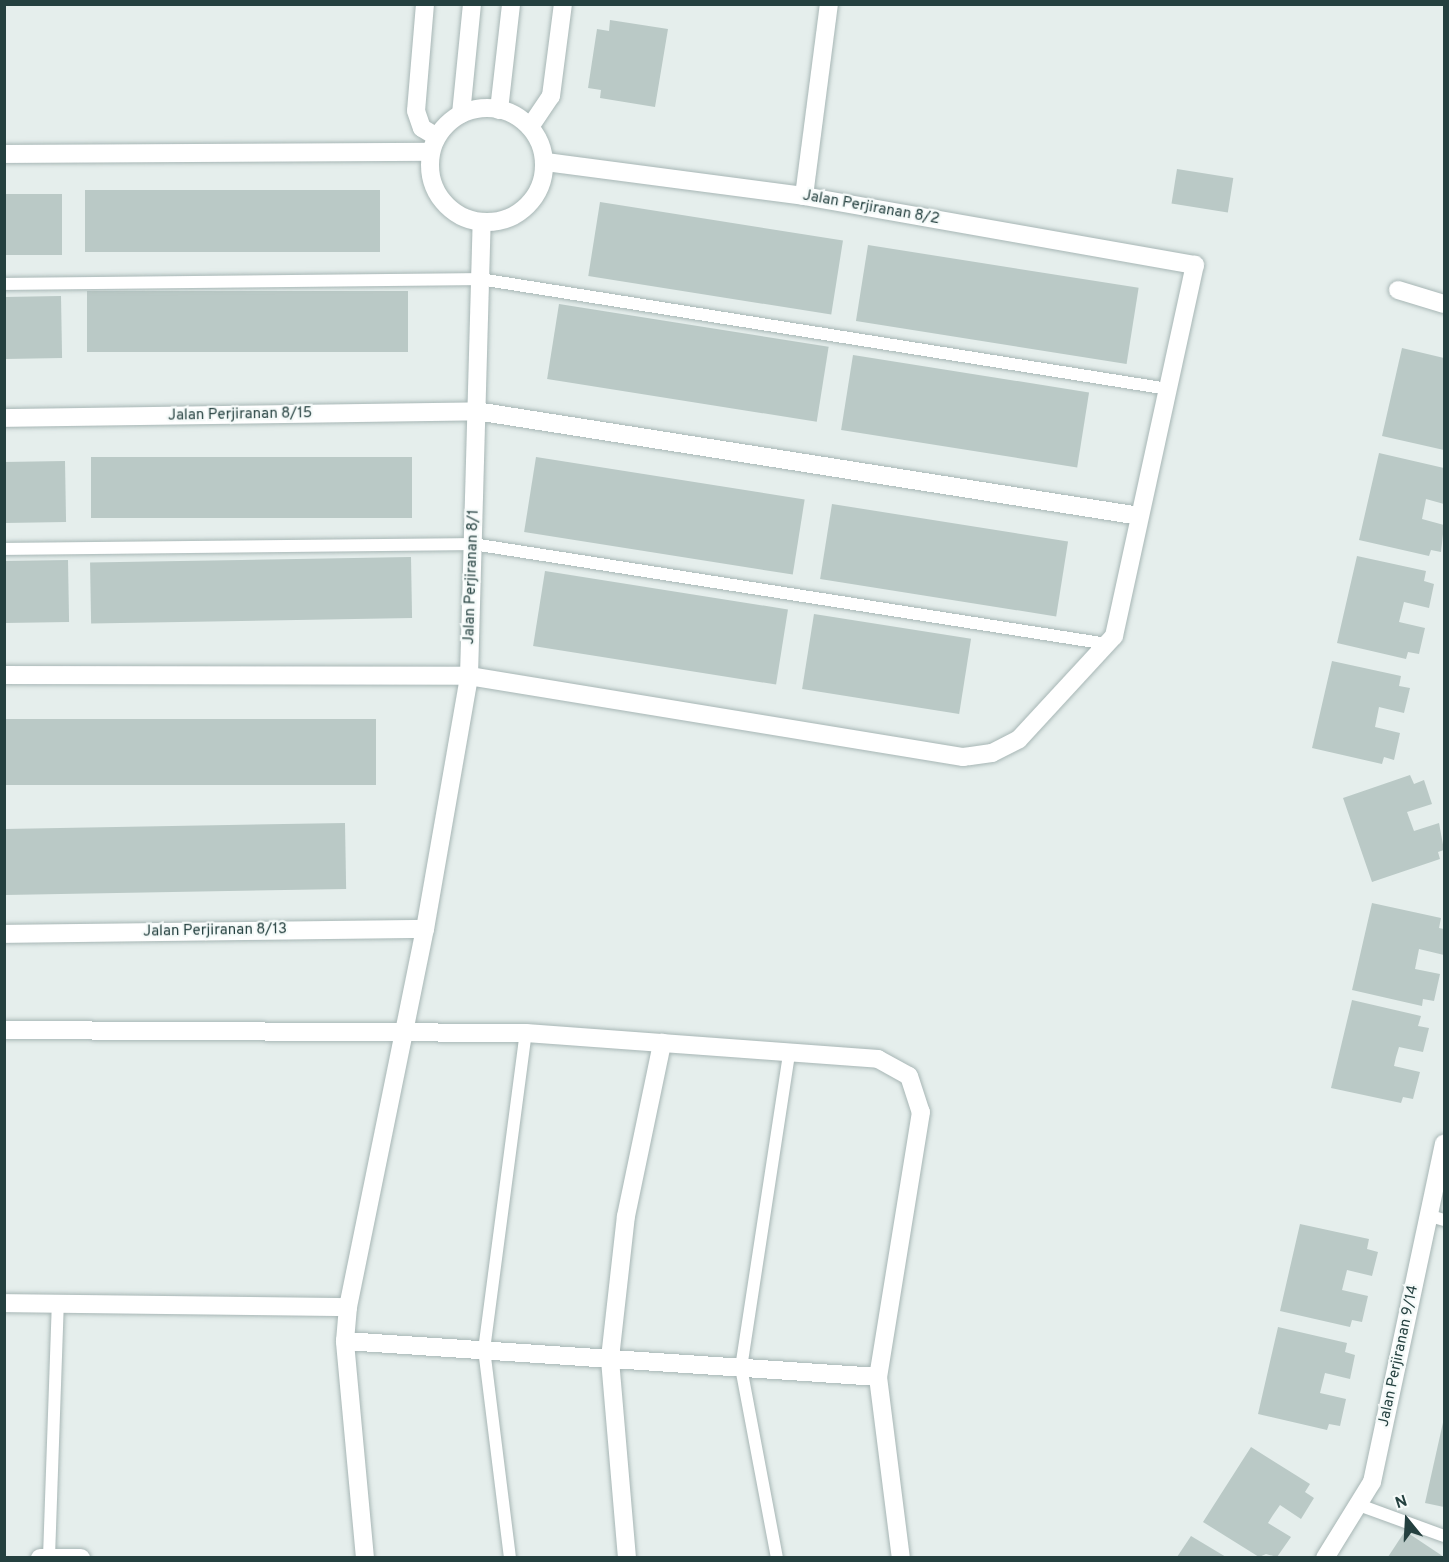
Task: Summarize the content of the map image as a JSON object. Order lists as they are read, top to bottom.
{
  "streets": {
    "street": [
      "Jalan Perjiranan 8/2",
      "Jalan Perjiranan 8/15",
      "Jalan Perjiranan 8/1",
      "Jalan Perjiranan 8/13",
      "Jalan Perjiranan 9/14"
    ]
  },
  "crossings": [
    ["Jalan Perjiranan 8/2", "Jalan Perjiranan 8/1"],
    ["Jalan Perjiranan 8/15", "Jalan Perjiranan 8/1"],
    ["Jalan Perjiranan 8/1", "Jalan Perjiranan 8/13"]
  ],
  "north": "top"
}
